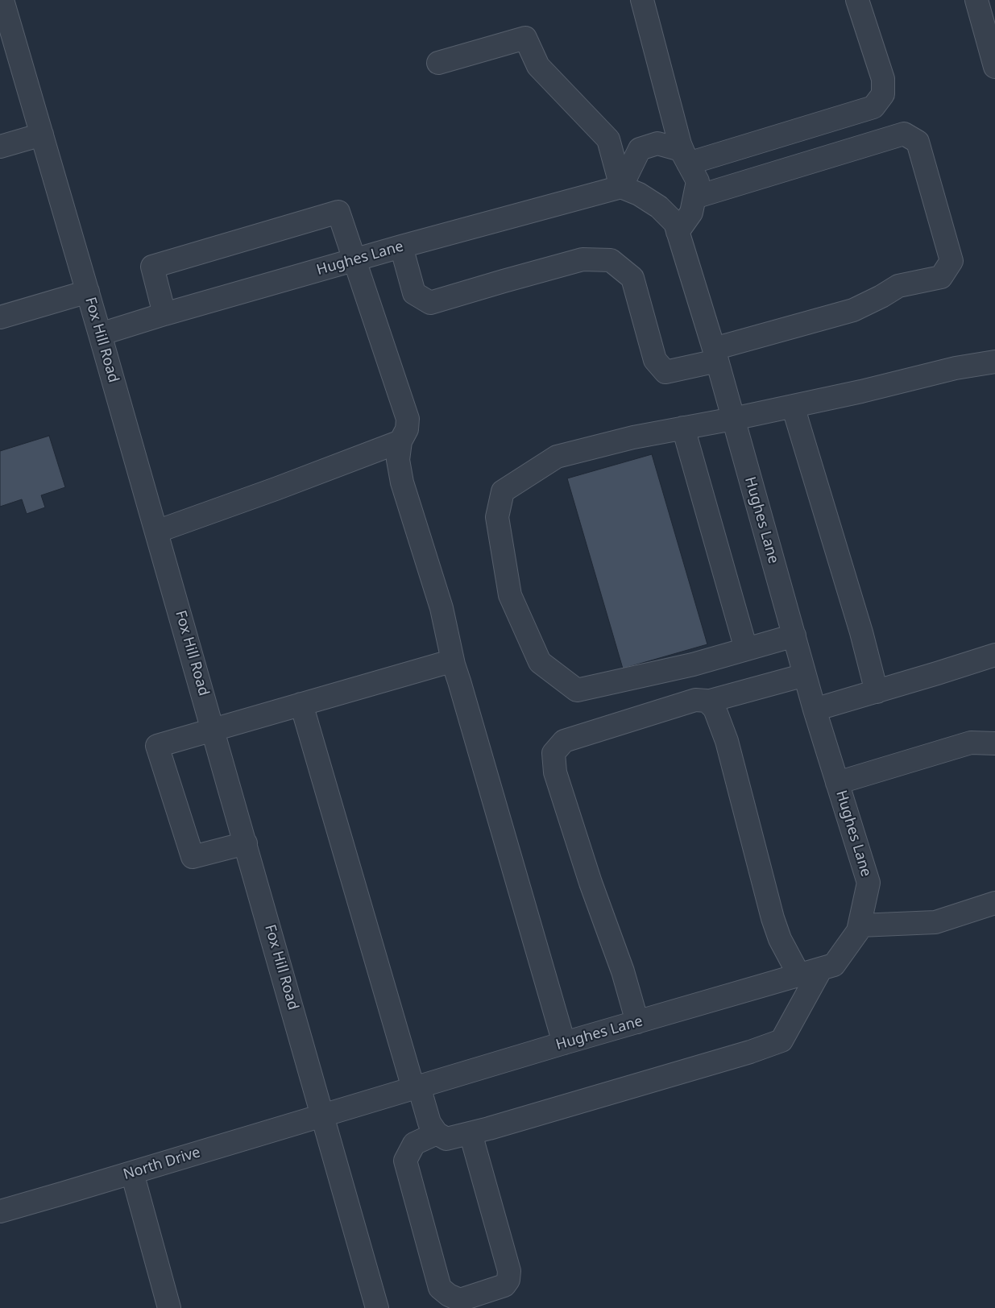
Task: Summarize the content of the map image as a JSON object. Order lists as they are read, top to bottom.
{
  "streets": {
    "street": ["Hughes Lane", "Fox Hill Road", "North Drive"]
  },
  "crossings": [
    ["Hughes Lane", "Fox Hill Road"],
    ["Hughes Lane", "North Drive"],
    ["Fox Hill Road", "North Drive"]
  ]
}
